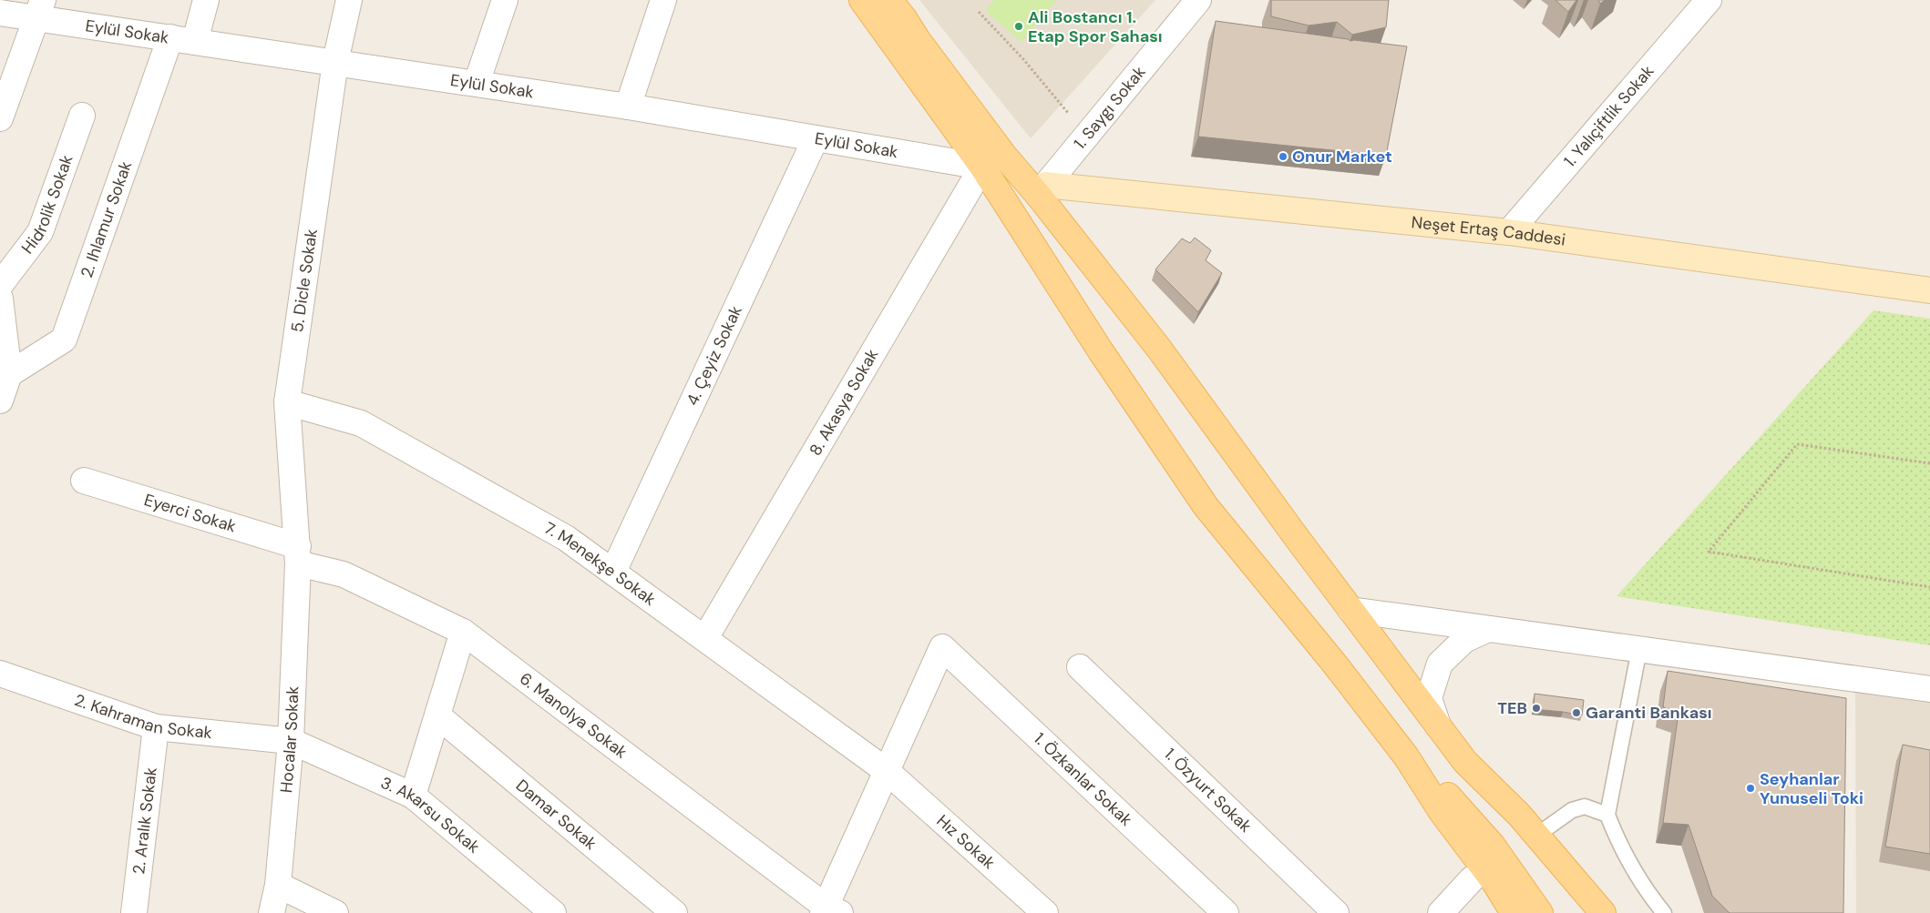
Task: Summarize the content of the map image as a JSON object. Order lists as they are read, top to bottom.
{
  "streets": {
    "main road": ["Neşet Ertaş Caddesi"],
    "street": [
      "Eylül Sokak",
      "1. Saygı Sokak",
      "1. Yalıçiftlik Sokak",
      "Hidrolik Sokak",
      "2. Ihlamur Sokak",
      "5. Dicle Sokak",
      "4. Çeyiz Sokak",
      "8. Akasya Sokak",
      "Eyerci Sokak",
      "7. Menekşe Sokak",
      "6. Manolya Sokak",
      "2. Kahraman Sokak",
      "Hocalar Sokak",
      "1. Özkanlar Sokak",
      "1. Özyurt Sokak",
      "Damar Sokak",
      "3. Akarsu Sokak",
      "2. Aralık Sokak",
      "Hız Sokak"
    ]
  },
  "crossings": [
    ["Eylül Sokak", "2. Ihlamur Sokak"],
    ["Eylül Sokak", "5. Dicle Sokak"],
    ["Eylül Sokak", "4. Çeyiz Sokak"],
    ["Eylül Sokak", "8. Akasya Sokak"],
    ["1. Saygı Sokak", "Neşet Ertaş Caddesi"],
    ["1. Yalıçiftlik Sokak", "Neşet Ertaş Caddesi"],
    ["5. Dicle Sokak", "Eyerci Sokak"],
    ["5. Dicle Sokak", "7. Menekşe Sokak"],
    ["5. Dicle Sokak", "6. Manolya Sokak"],
    ["5. Dicle Sokak", "Hocalar Sokak"],
    ["4. Çeyiz Sokak", "7. Menekşe Sokak"],
    ["8. Akasya Sokak", "7. Menekşe Sokak"],
    ["Eyerci Sokak", "6. Manolya Sokak"],
    ["Eyerci Sokak", "Hocalar Sokak"],
    ["7. Menekşe Sokak", "1. Özkanlar Sokak"],
    ["7. Menekşe Sokak", "Hız Sokak"],
    ["6. Manolya Sokak", "Hocalar Sokak"],
    ["2. Kahraman Sokak", "Hocalar Sokak"],
    ["2. Kahraman Sokak", "3. Akarsu Sokak"],
    ["2. Kahraman Sokak", "2. Aralık Sokak"],
    ["Hocalar Sokak", "3. Akarsu Sokak"],
    ["1. Özkanlar Sokak", "Hız Sokak"]
  ],
  "places": [
    "Ali Bostancı 1. Etap Spor Sahası",
    "Onur Market",
    "TEB",
    "Garanti Bankası",
    "Seyhanlar Yunuseli Toki"
  ]
}
